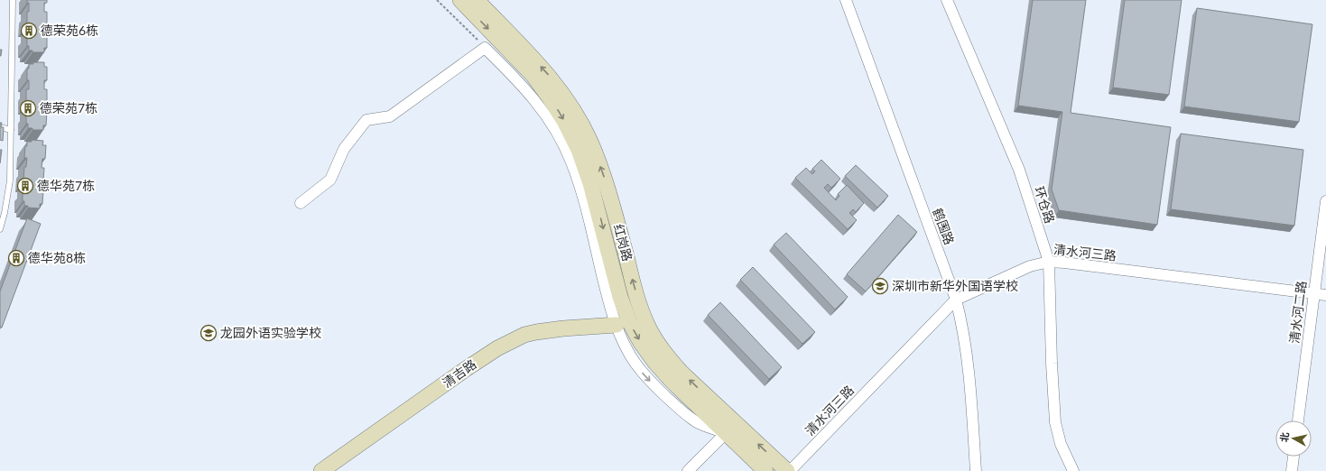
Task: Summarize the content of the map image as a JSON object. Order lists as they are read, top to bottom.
{
  "streets": {
    "main road": ["红岗路", "清吉路"],
    "street": [
      "环仓路",
      "鹤围路",
      "清水河三路",
      "清水河二路"
    ]
  },
  "crossings": [
    ["环仓路", "清水河三路"],
    ["鹤围路", "清水河三路"],
    ["红岗路", "清水河三路"],
    ["清水河三路", "清水河二路"]
  ],
  "places": {
    "building": [
      "德荣苑6栋",
      "德荣苑7栋",
      "德华苑7栋",
      "德华苑8栋"
    ],
    "school or university": ["深圳市新华外国语学校", "龙园外语实验学校"]
  },
  "north": "left"
}
